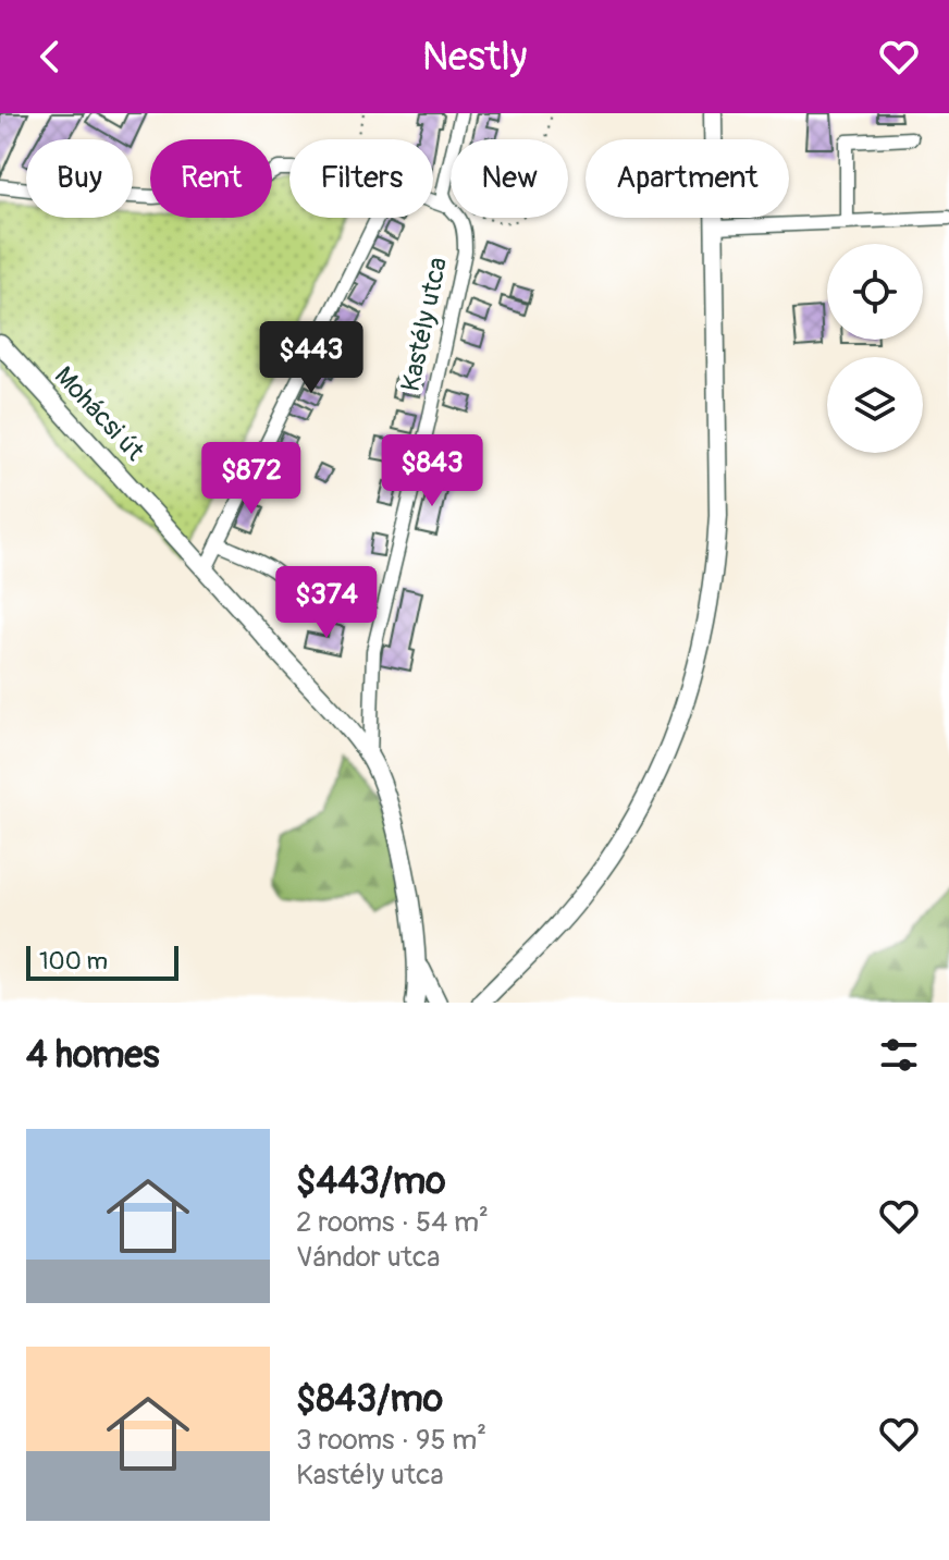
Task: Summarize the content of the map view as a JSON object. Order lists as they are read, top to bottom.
{
  "streets": {
    "main road": ["Mohácsi út"],
    "street": ["Kastély utca"]
  },
  "crossings": [
    ["Kastély utca", "Mohácsi út"]
  ],
  "scale_bar": "100 m",
  "page": {
    "header": "Nestly",
    "chip": [
      "Buy",
      "Rent",
      "Filters",
      "New",
      "Apartment"
    ],
    "price": [
      "$443",
      "$843",
      "$872",
      "$374"
    ],
    "scale": "100 m",
    "heading": "4 homes",
    "list": [
      {
        "name": "$443/mo",
        "note": "2 rooms · 54 m² · Vándor utca"
      },
      {
        "name": "$843/mo",
        "note": "3 rooms · 95 m² · Kastély utca"
      }
    ]
  }
}
